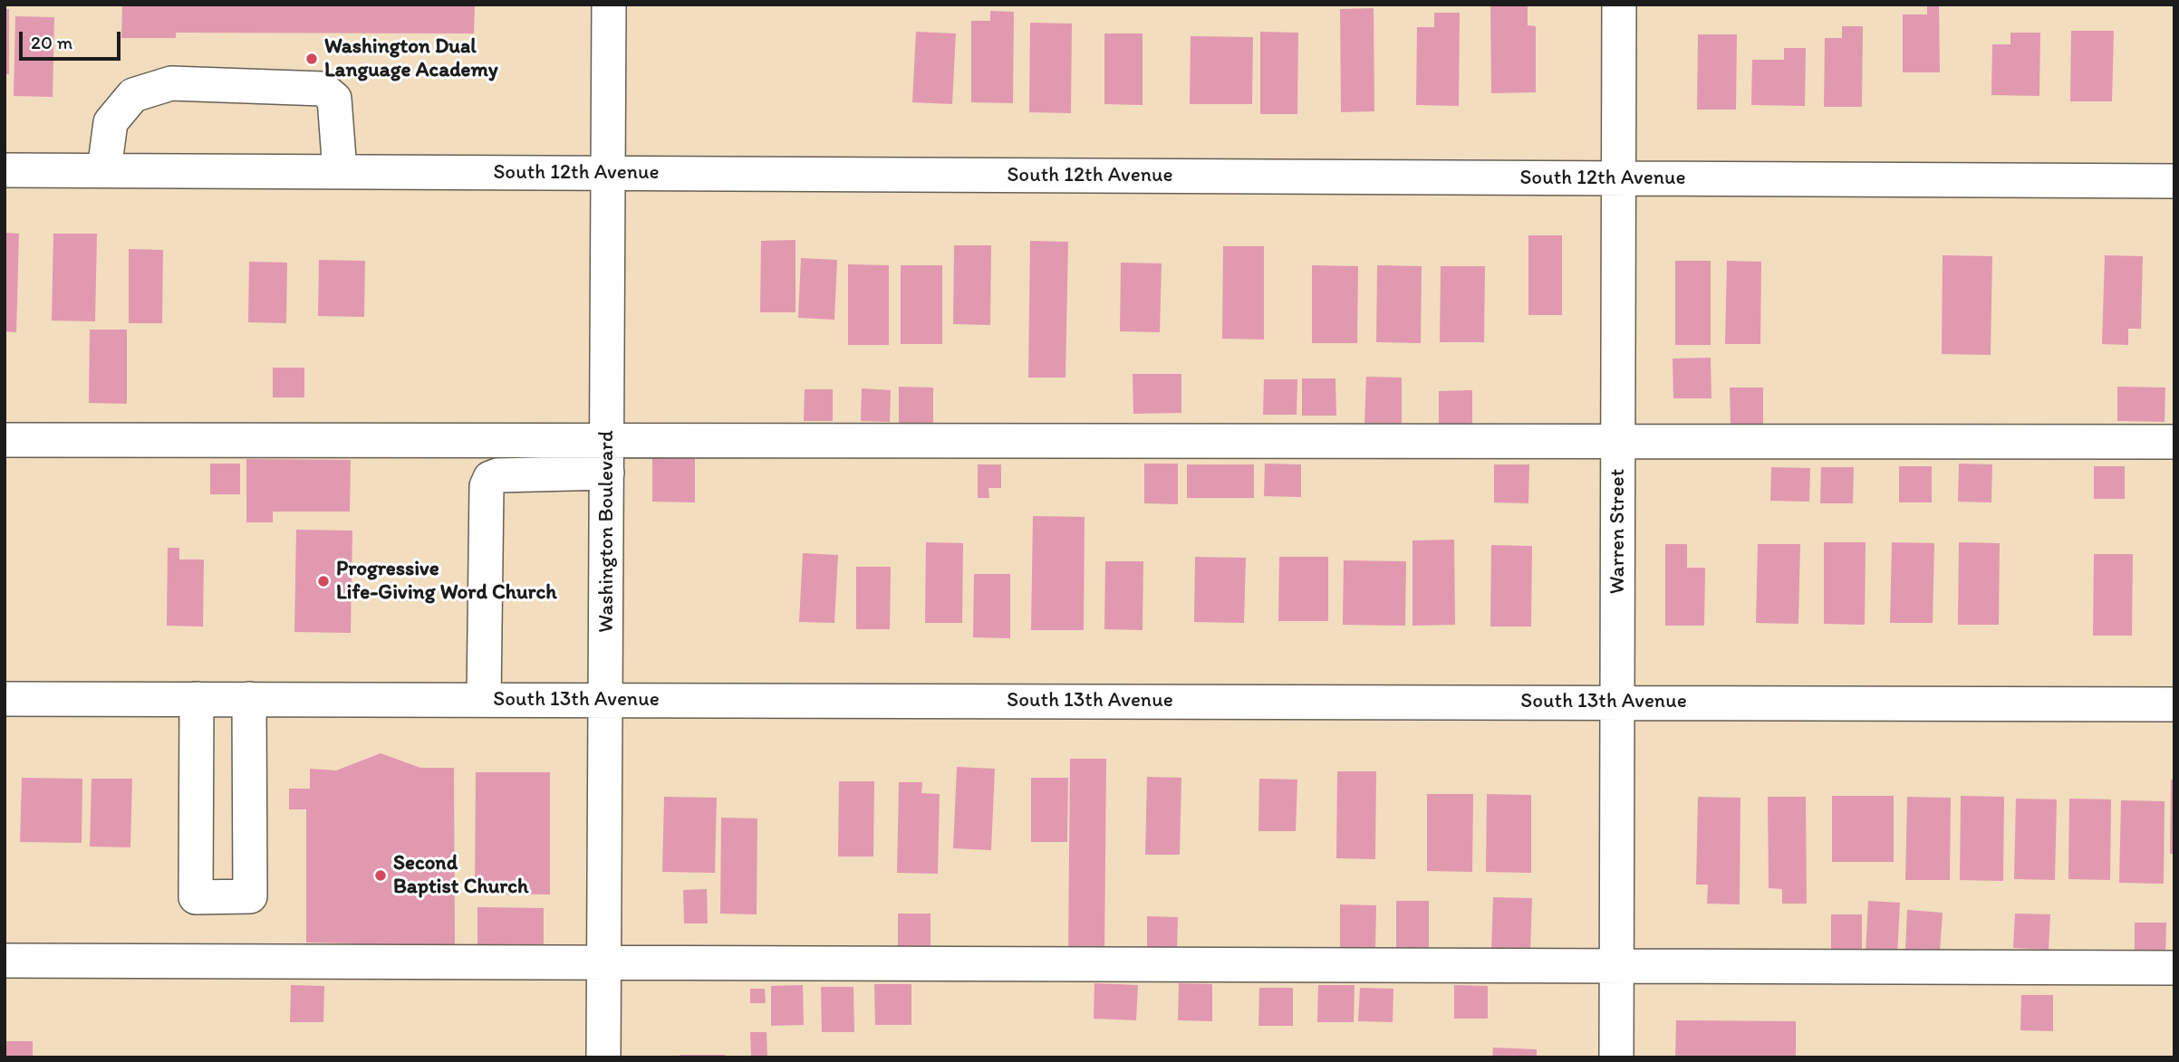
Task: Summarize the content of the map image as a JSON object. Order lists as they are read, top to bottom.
{
  "streets": {
    "street": [
      "South 12th Avenue",
      "Washington Boulevard",
      "Warren Street",
      "South 13th Avenue"
    ]
  },
  "crossings": [
    ["South 12th Avenue", "Washington Boulevard"],
    ["South 12th Avenue", "Warren Street"],
    ["Washington Boulevard", "South 13th Avenue"],
    ["Warren Street", "South 13th Avenue"]
  ],
  "places": ["Washington Dual Language Academy", "Progressive Life-Giving Word Church", "Second Baptist Church"],
  "scale_bar": "20 m"
}
